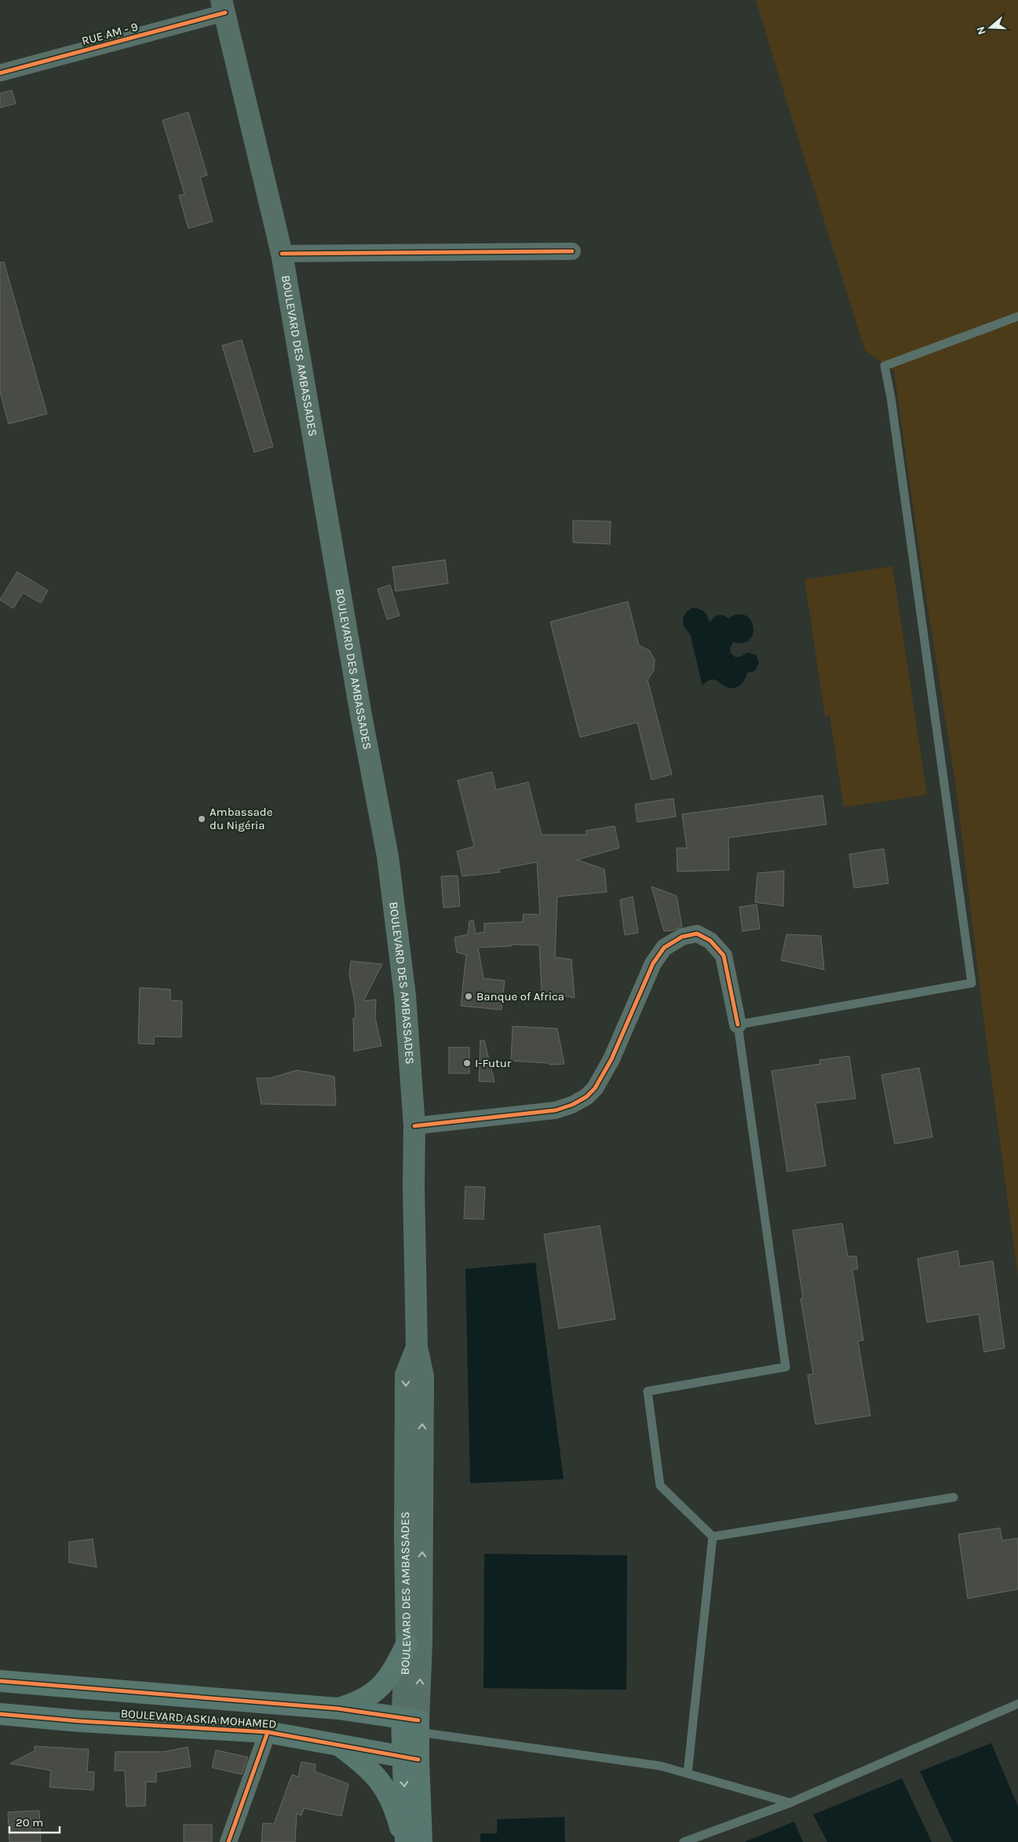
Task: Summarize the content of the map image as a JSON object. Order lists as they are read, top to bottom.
{
  "streets": {
    "main road": ["BOULEVARD DES AMBASSADES", "BOULEVARD ASKIA MOHAMED"],
    "street": ["RUE AM - 9"]
  },
  "crossings": [
    ["RUE AM - 9", "BOULEVARD DES AMBASSADES"],
    ["BOULEVARD DES AMBASSADES", "BOULEVARD ASKIA MOHAMED"]
  ],
  "places": ["Ambassade du Nigéria", "Banque of Africa", "I-Futur"],
  "scale_bar": "20 m",
  "north": "left"
}
